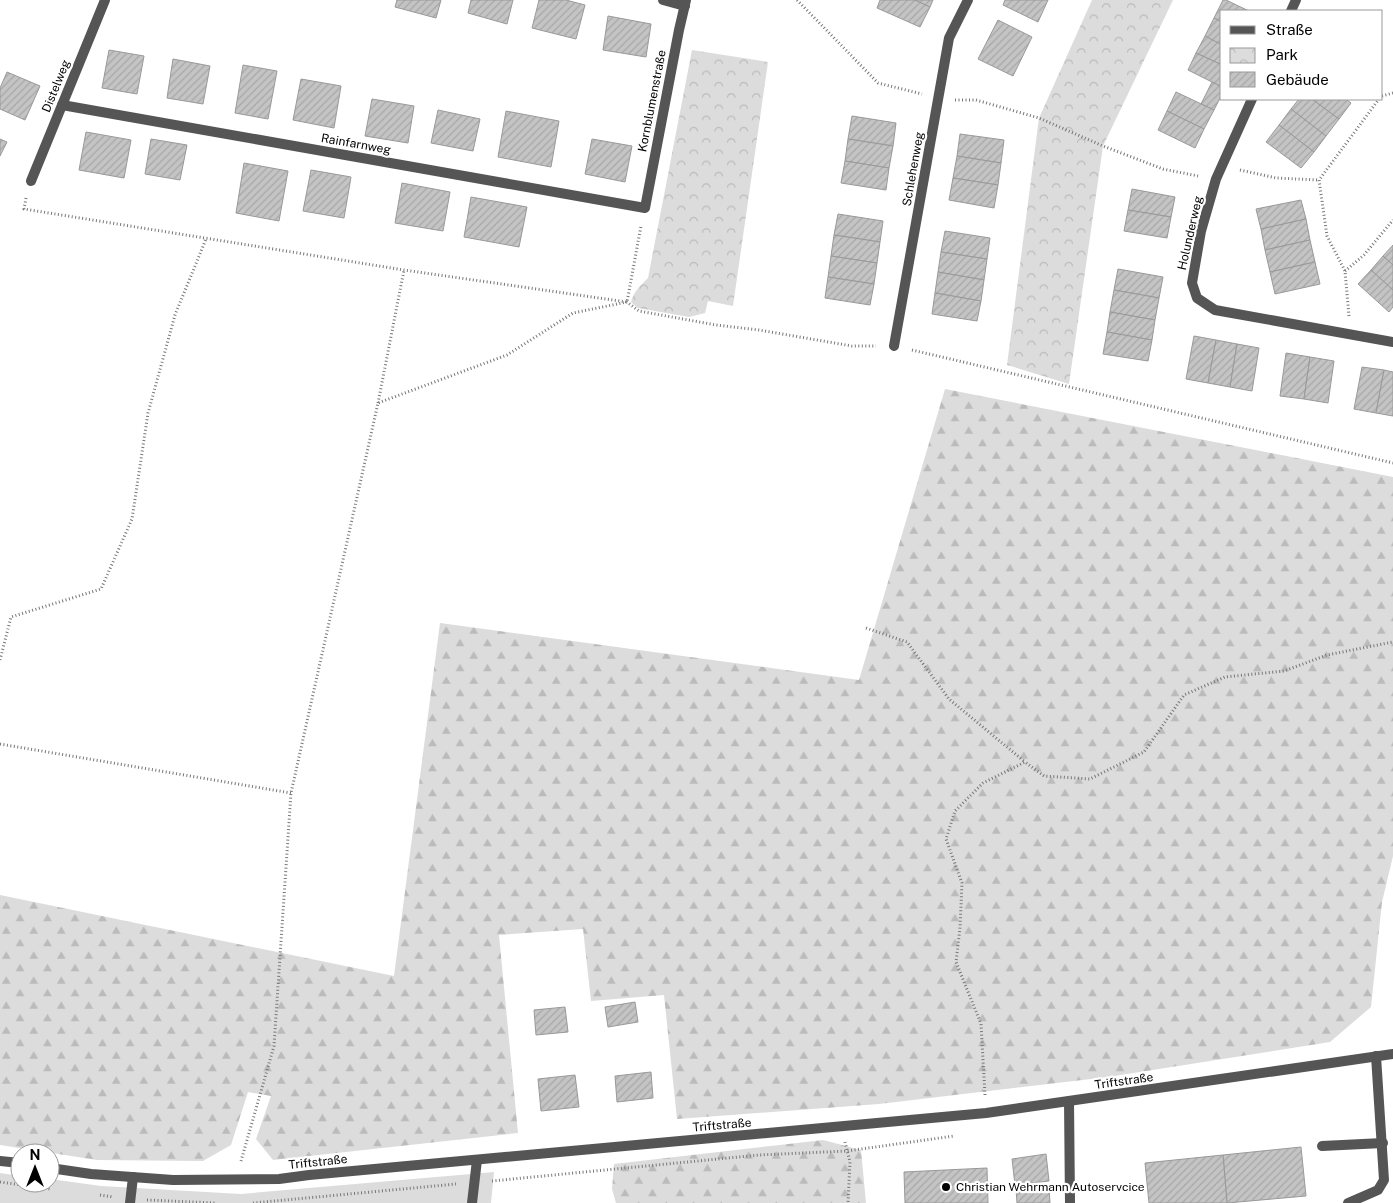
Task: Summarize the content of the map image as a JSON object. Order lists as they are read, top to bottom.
{
  "streets": {
    "street": [
      "Distelweg",
      "Kornblumenstraße",
      "Rainfarnweg",
      "Schlehenweg",
      "Holunderweg",
      "Triftstraße"
    ]
  },
  "crossings": [
    ["Distelweg", "Rainfarnweg"],
    ["Kornblumenstraße", "Rainfarnweg"]
  ],
  "places": ["Christian Wehrmann Autoservcice"],
  "legend": ["Straße", "Park", "Gebäude"],
  "north": "top"
}
